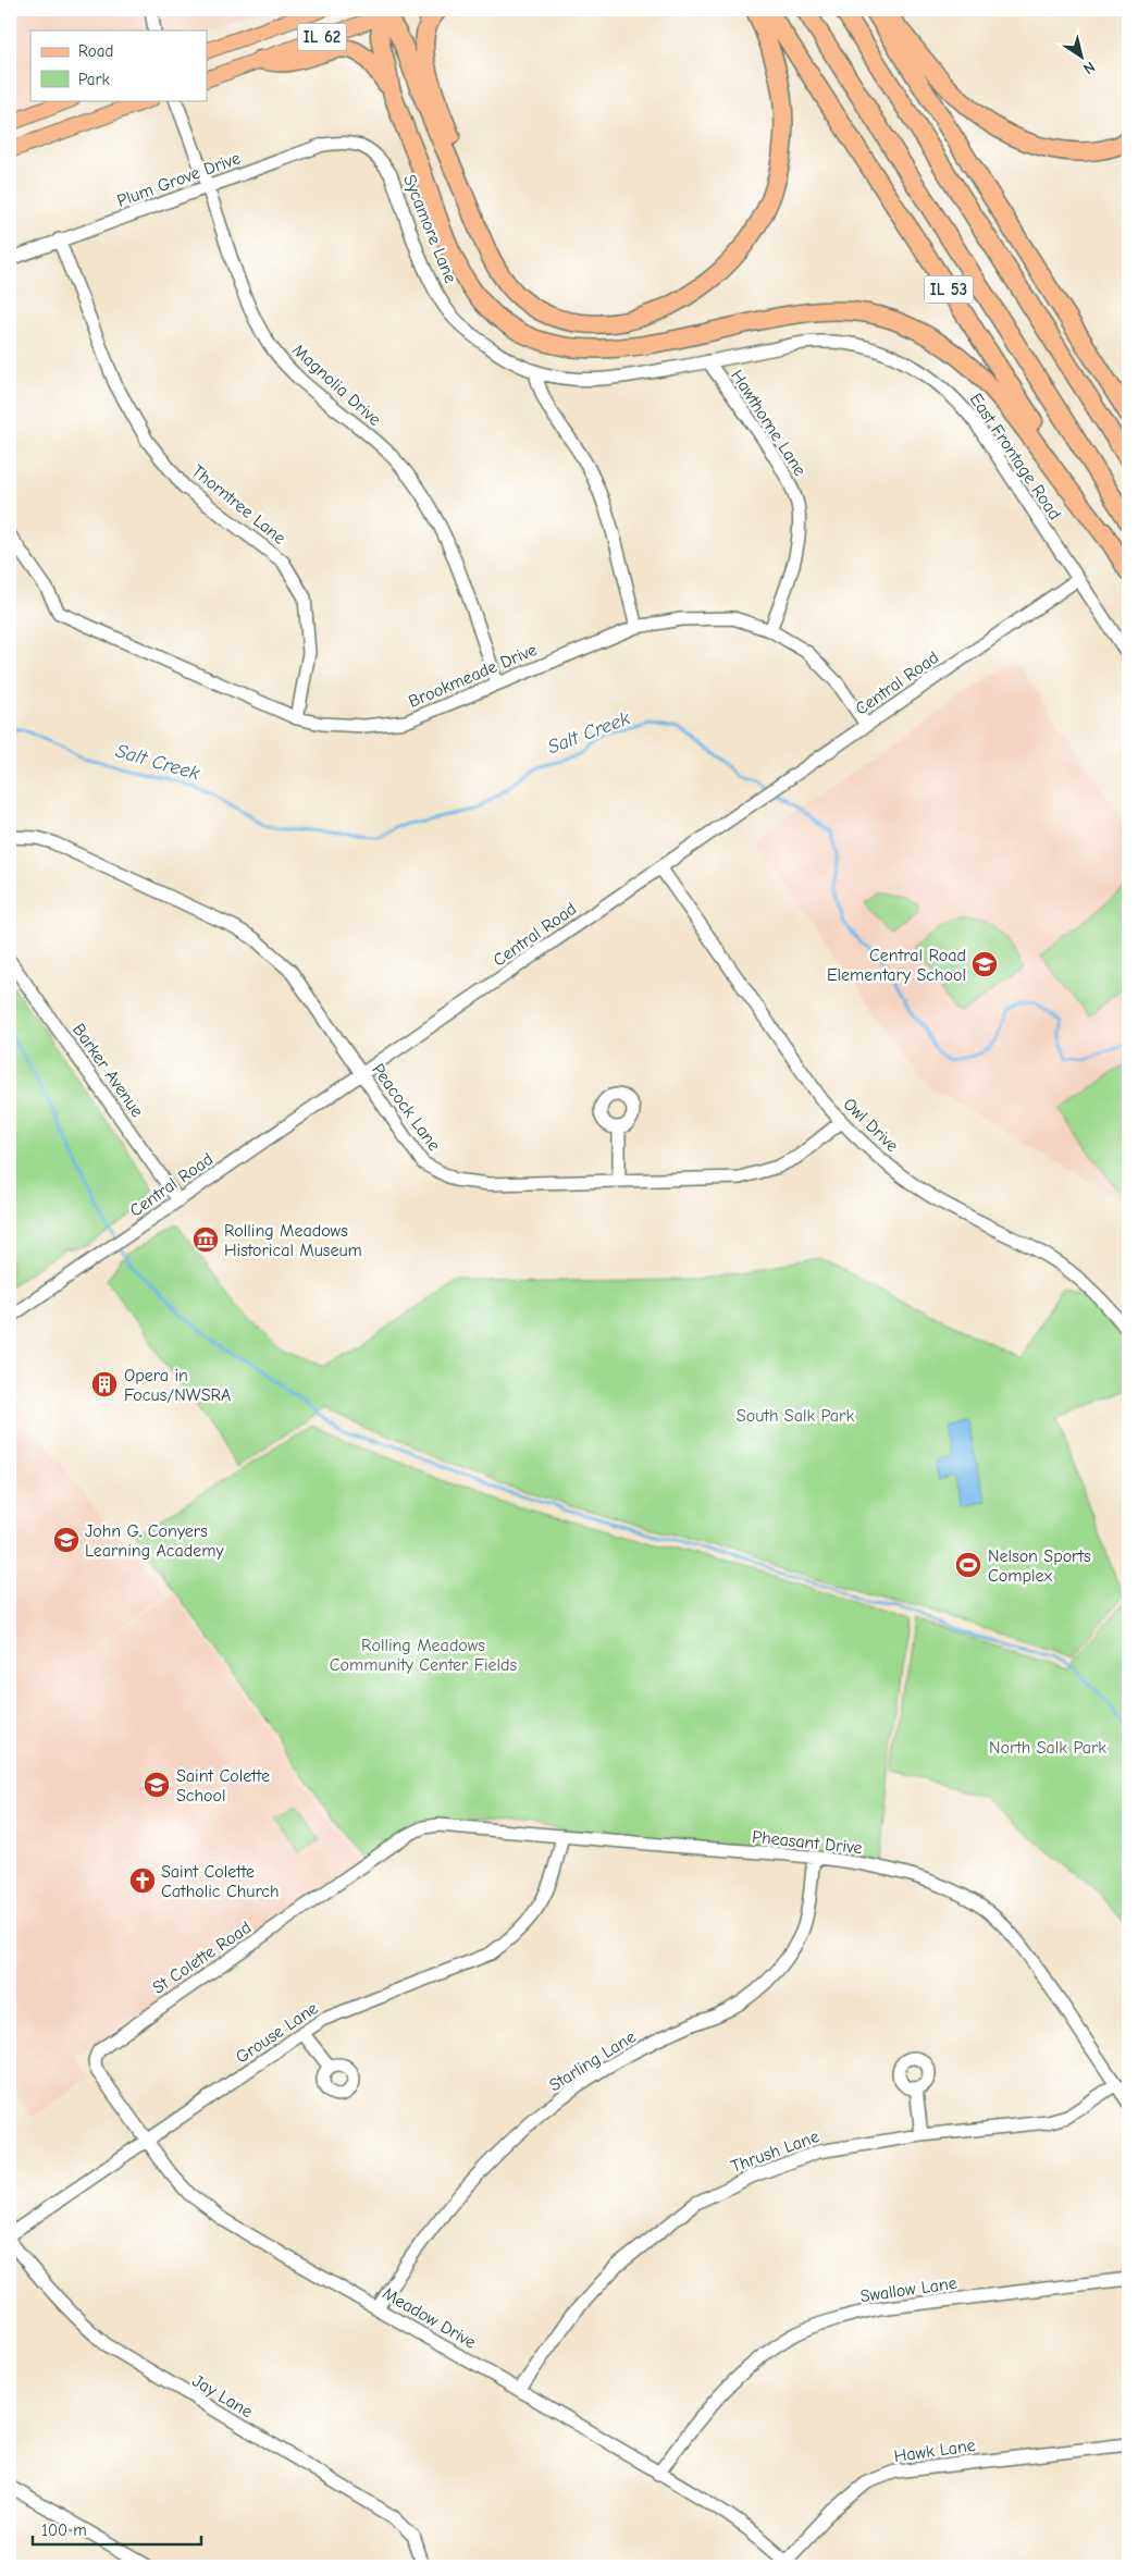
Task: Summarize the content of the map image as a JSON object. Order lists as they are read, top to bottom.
{
  "streets": {
    "highway": ["IL 53"],
    "main road": ["IL 62"],
    "street": [
      "Plum Grove Drive",
      "Sycamore Lane",
      "Magnolia Drive",
      "Hawthorne Lane",
      "East Frontage Road",
      "Thorntree Lane",
      "Brookmeade Drive",
      "Central Road",
      "Barker Avenue",
      "Peacock Lane",
      "Owl Drive",
      "Pheasant Drive",
      "St Colette Road",
      "Grouse Lane",
      "Starling Lane",
      "Thrush Lane",
      "Swallow Lane",
      "Meadow Drive",
      "Jay Lane",
      "Hawk Lane"
    ]
  },
  "crossings": [
    ["Plum Grove Drive", "Sycamore Lane"],
    ["Plum Grove Drive", "Magnolia Drive"],
    ["Plum Grove Drive", "Thorntree Lane"],
    ["Sycamore Lane", "East Frontage Road"],
    ["Magnolia Drive", "Brookmeade Drive"],
    ["Hawthorne Lane", "East Frontage Road"],
    ["Hawthorne Lane", "Brookmeade Drive"],
    ["East Frontage Road", "Central Road"],
    ["Thorntree Lane", "Brookmeade Drive"],
    ["Brookmeade Drive", "Central Road"],
    ["Central Road", "Barker Avenue"],
    ["Central Road", "Peacock Lane"],
    ["Central Road", "Owl Drive"],
    ["Peacock Lane", "Owl Drive"],
    ["Pheasant Drive", "St Colette Road"],
    ["Pheasant Drive", "Grouse Lane"],
    ["Pheasant Drive", "Starling Lane"],
    ["Pheasant Drive", "Thrush Lane"],
    ["St Colette Road", "Meadow Drive"],
    ["Grouse Lane", "Meadow Drive"],
    ["Starling Lane", "Meadow Drive"],
    ["Thrush Lane", "Meadow Drive"],
    ["Swallow Lane", "Meadow Drive"],
    ["Meadow Drive", "Hawk Lane"]
  ],
  "water": ["Salt Creek"],
  "parks": ["South Salk Park", "Rolling Meadows Community Center Fields", "North Salk Park"],
  "places": {
    "school or university": ["Central Road Elementary School", "John G. Conyers Learning Academy", "Saint Colette School"],
    "museum": ["Rolling Meadows Historical Museum"],
    "building": ["Opera in Focus/NWSRA"],
    "sports": ["Nelson Sports Complex"],
    "church": ["Saint Colette Catholic Church"]
  },
  "legend": ["Road", "Park"],
  "scale_bar": "100 m",
  "north": "bottom right"
}
